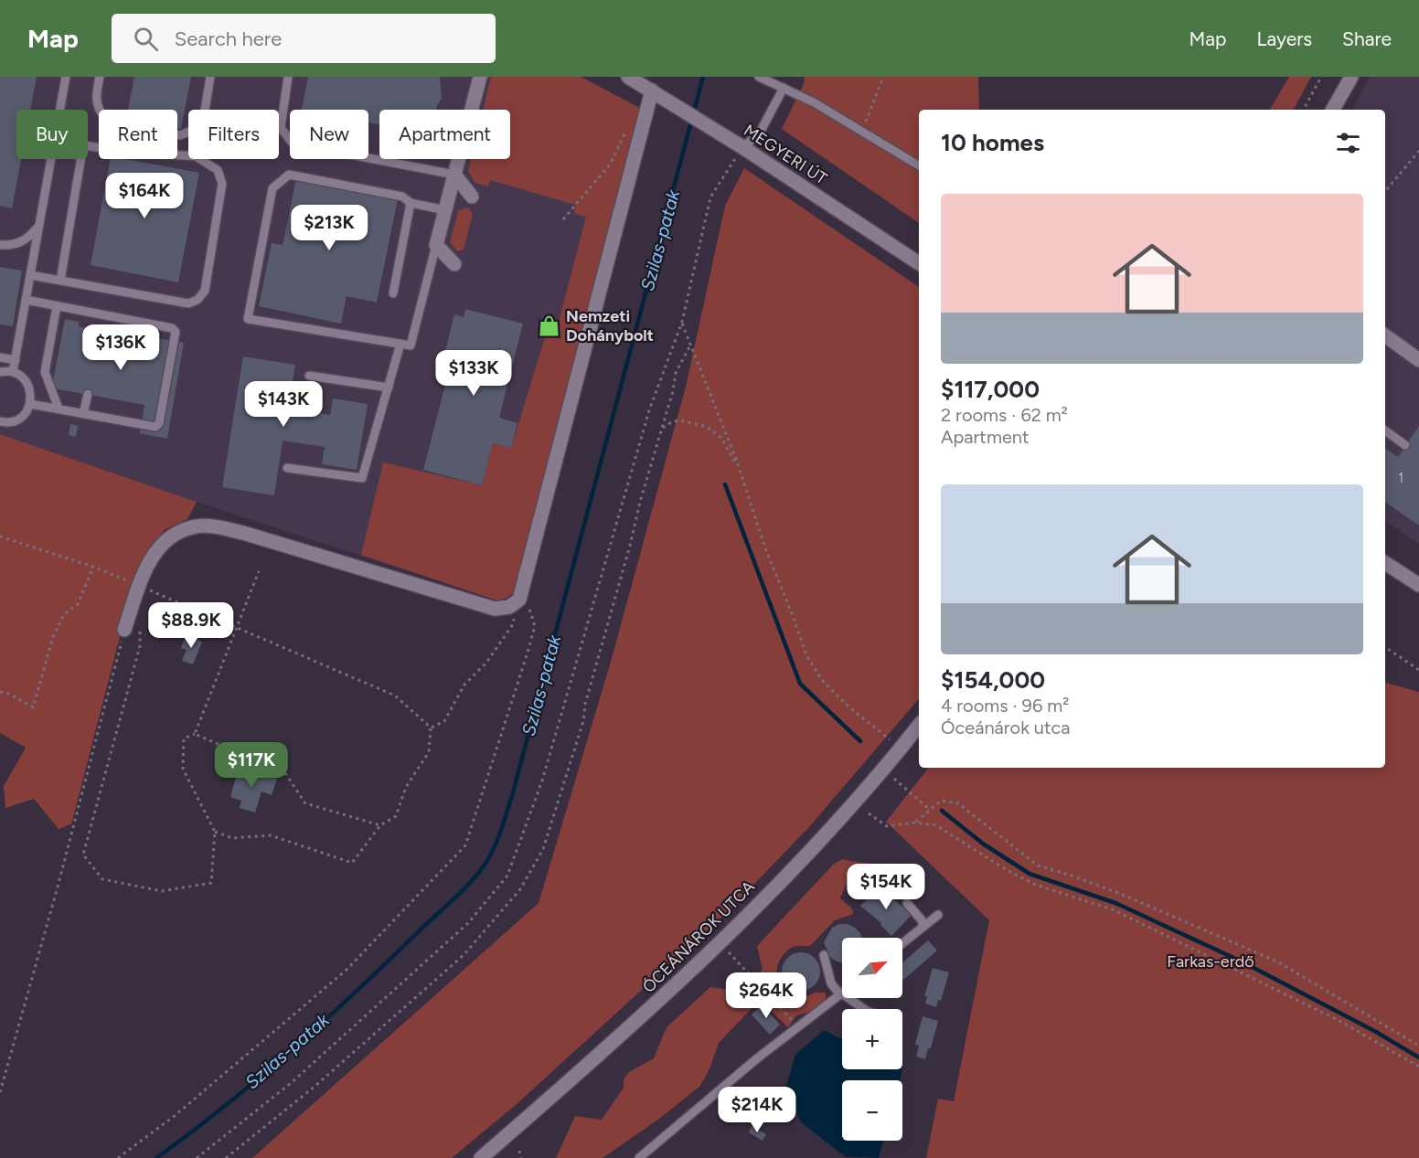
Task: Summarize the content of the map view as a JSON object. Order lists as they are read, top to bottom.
{
  "streets": {
    "street": ["MEGYERI ÚT", "ÓCEÁNÁROK UTCA"]
  },
  "water": ["Szilas-patak"],
  "parks": ["Farkas-erdő"],
  "places": {
    "shop": ["Nemzeti Dohánybolt"]
  },
  "house_numbers": ["1"],
  "north": "top right",
  "page": {
    "header": "Map",
    "search": "Search here",
    "nav": ["Map", "Layers", "Share"],
    "chip": [
      "Buy",
      "Rent",
      "Filters",
      "New",
      "Apartment"
    ],
    "heading": "10 homes",
    "price": [
      "$164K",
      "$213K",
      "$136K",
      "$133K",
      "$143K",
      "$88.9K",
      "$117K",
      "$154K",
      "$264K",
      "$214K"
    ],
    "list": [
      {
        "name": "$117,000",
        "note": "2 rooms · 62 m² · Apartment"
      },
      {
        "name": "$154,000",
        "note": "4 rooms · 96 m² · Óceánárok utca"
      }
    ],
    "map_buttons": ["+", "−"]
  }
}
